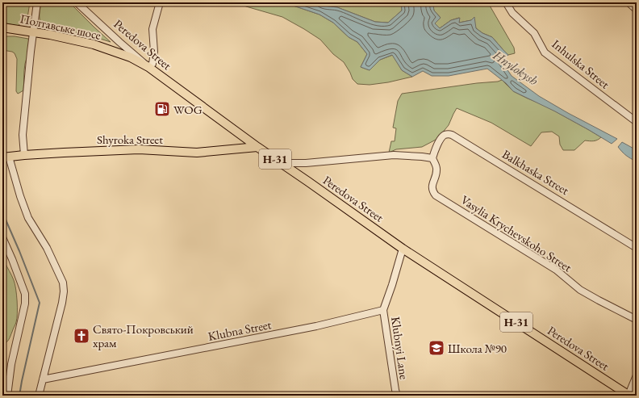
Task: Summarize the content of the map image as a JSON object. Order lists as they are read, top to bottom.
{
  "streets": {
    "main road": [
      "Полтавське шосе",
      "Peredova Street",
      "Shyroka Street",
      "Н-31"
    ],
    "street": [
      "Inhulska Street",
      "Balkhaska Street",
      "Vasylia Krychevskoho Street",
      "Klubna Street",
      "Klubnyi Lane"
    ]
  },
  "crossings": [
    ["Полтавське шосе", "Peredova Street"],
    ["Peredova Street", "Shyroka Street"],
    ["Peredova Street", "Klubnyi Lane"],
    ["Balkhaska Street", "Vasylia Krychevskoho Street"],
    ["Klubna Street", "Klubnyi Lane"]
  ],
  "water": ["Hnylokysh"],
  "places": {
    "fuel station": ["WOG"],
    "church": ["Свято-Покровський храм"],
    "school or university": ["Школа №90"]
  }
}
